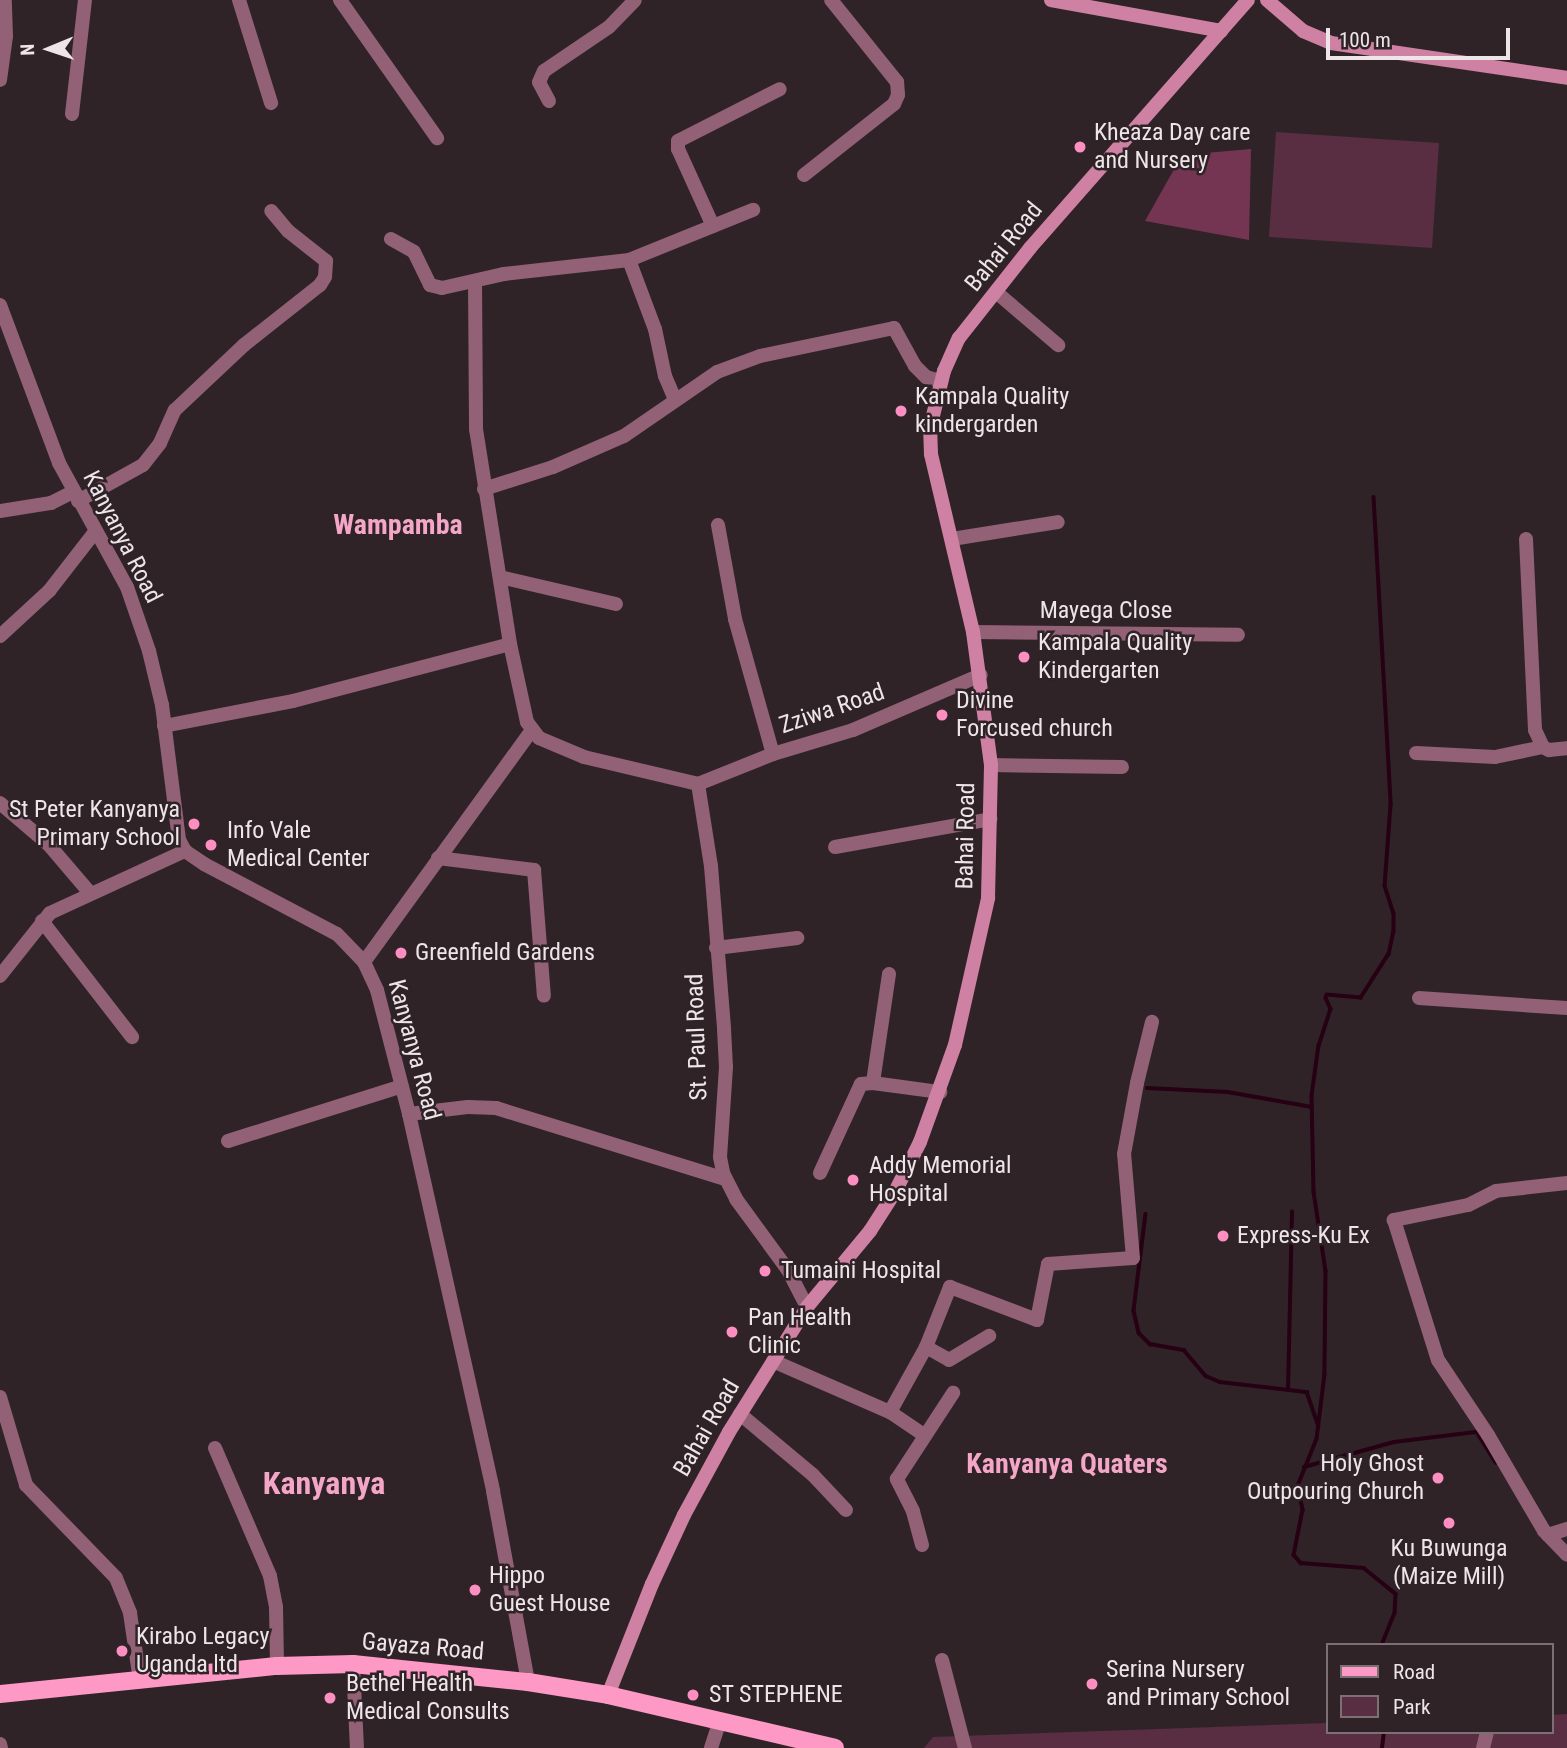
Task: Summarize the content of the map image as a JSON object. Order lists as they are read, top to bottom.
{
  "streets": {
    "main road": ["Gayaza Road"],
    "street": [
      "Bahai Road",
      "Kanyanya Road",
      "Mayega Close",
      "Zziwa Road",
      "St. Paul Road"
    ]
  },
  "crossings": [
    ["Bahai Road", "Mayega Close"],
    ["Bahai Road", "Zziwa Road"],
    ["Bahai Road", "St. Paul Road"],
    ["Bahai Road", "Gayaza Road"],
    ["Kanyanya Road", "Gayaza Road"],
    ["Zziwa Road", "St. Paul Road"]
  ],
  "districts": ["Wampamba", "Kanyanya Quaters", "Kanyanya"],
  "places": [
    "Kheaza Day care and Nursery",
    "Kampala Quality kindergarden",
    "Kampala Quality Kindergarten",
    "Divine Forcused church",
    "St Peter Kanyanya Primary School",
    "Info Vale Medical Center",
    "Greenfield Gardens",
    "Addy Memorial Hospital",
    "Express-Ku Ex",
    "Tumaini Hospital",
    "Pan Health Clinic",
    "Holy Ghost Outpouring Church",
    "Ku Buwunga (Maize Mill)",
    "Hippo Guest House",
    "Kirabo Legacy Uganda ltd",
    "Serina Nursery and Primary School",
    "ST STEPHENE",
    "Bethel Health Medical Consults"
  ],
  "legend": ["Road", "Park"],
  "scale_bar": "100 m",
  "north": "left"
}
